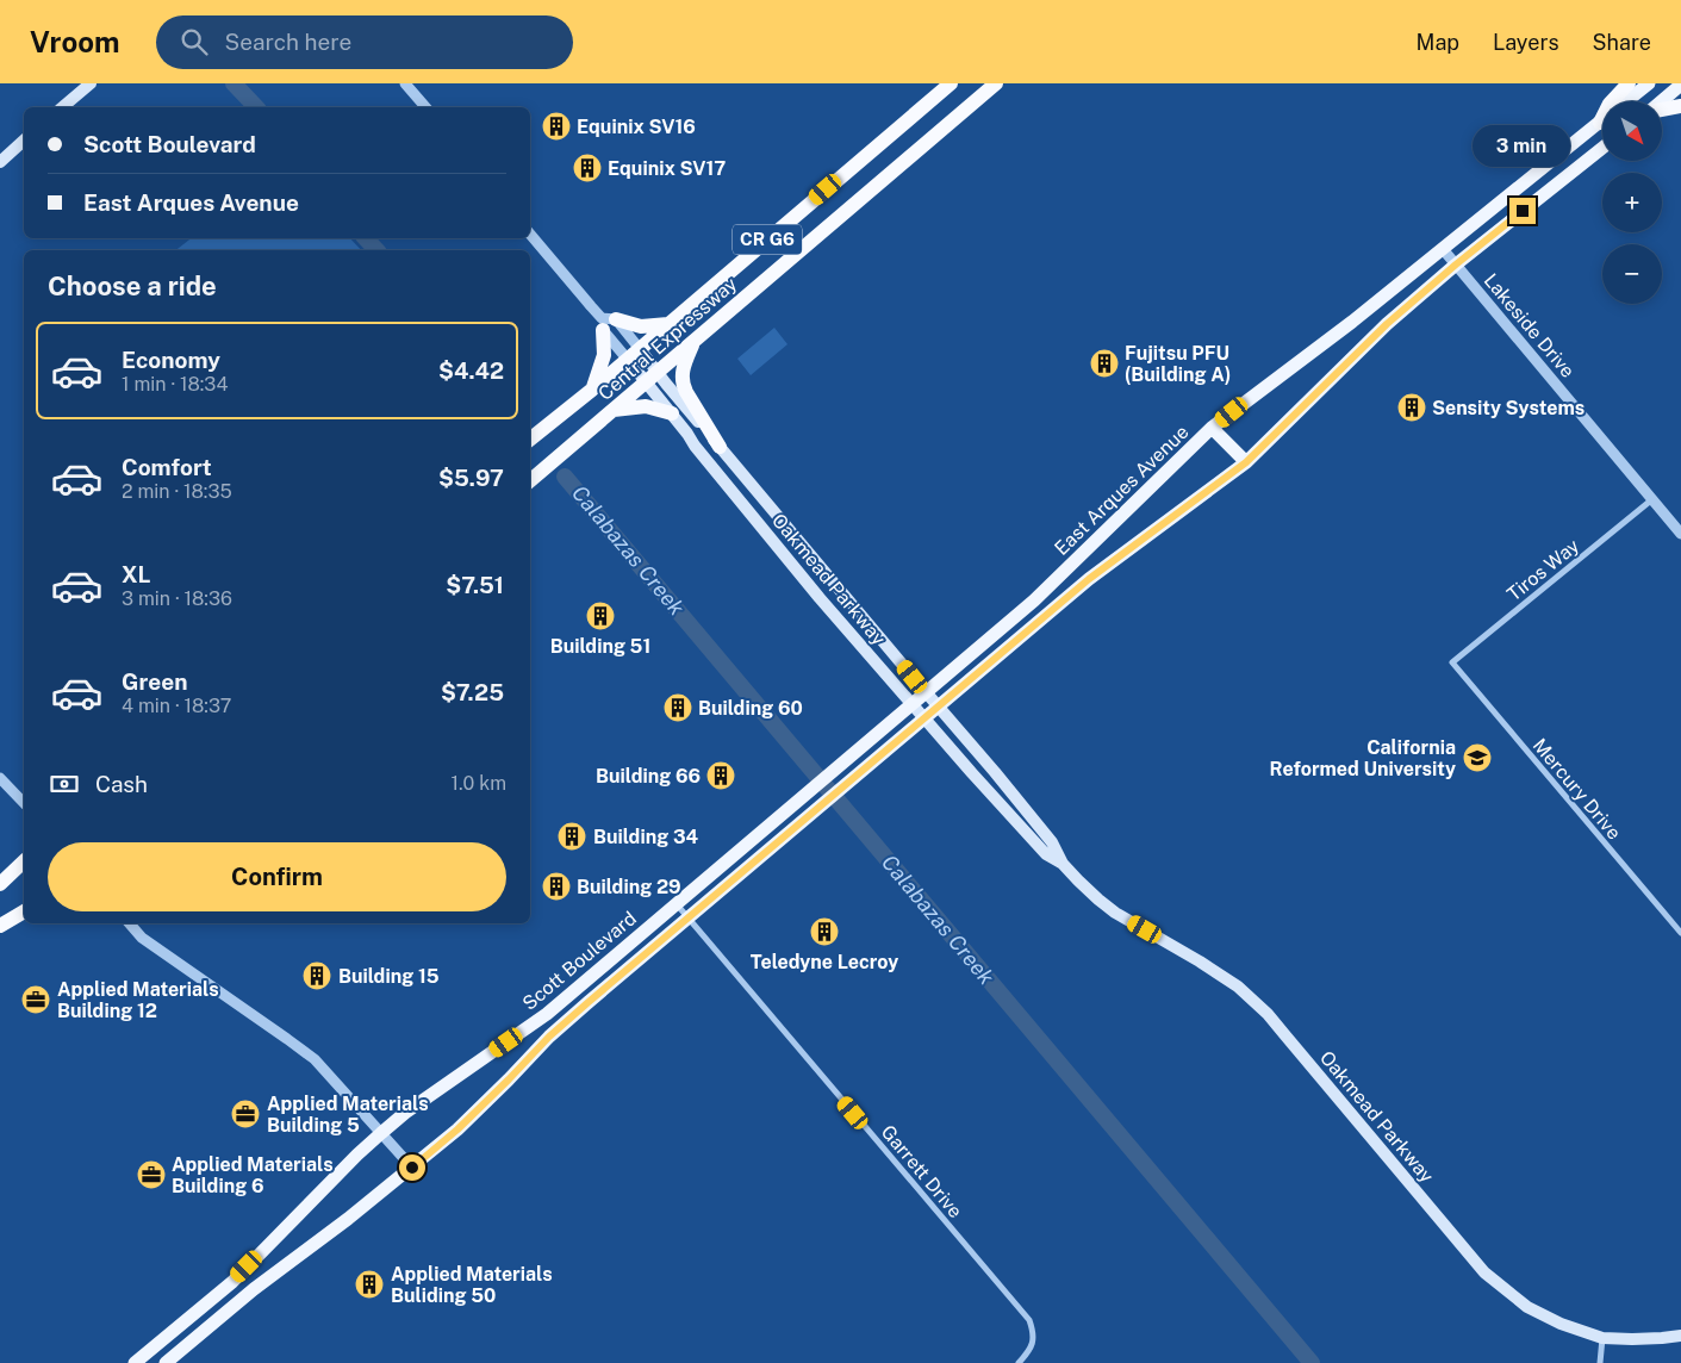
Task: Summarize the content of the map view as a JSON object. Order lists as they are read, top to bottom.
{
  "streets": {
    "highway": ["CR G6", "Central Expressway"],
    "main road": ["East Arques Avenue", "Oakmead Parkway", "Scott Boulevard"],
    "street": [
      "Lakeside Drive",
      "Tiros Way",
      "Mercury Drive",
      "Garrett Drive"
    ]
  },
  "crossings": [
    ["Lakeside Drive", "East Arques Avenue"],
    ["Lakeside Drive", "Tiros Way"],
    ["Central Expressway", "Oakmead Parkway"],
    ["East Arques Avenue", "Oakmead Parkway"],
    ["East Arques Avenue", "Scott Boulevard"],
    ["Tiros Way", "Mercury Drive"],
    ["Oakmead Parkway", "Scott Boulevard"],
    ["Scott Boulevard", "Garrett Drive"]
  ],
  "water": ["Calabazas Creek"],
  "places": {
    "building": [
      "Equinix SV16",
      "Equinix SV17",
      "Fujitsu PFU (Building A)",
      "Sensity Systems",
      "Building 51",
      "Building 60",
      "Building 66",
      "Building 34",
      "Building 29",
      "Teledyne Lecroy",
      "Building 15",
      "Applied Materials Buliding 50"
    ],
    "school or university": ["California Reformed University"],
    "office": ["Applied Materials Building 12", "Applied Materials Building 5", "Applied Materials Building 6"]
  },
  "north": "bottom right",
  "page": {
    "header": "Vroom",
    "search": "Search here",
    "nav": ["Map", "Layers", "Share"],
    "map_buttons": ["+", "−"],
    "banner": ["Scott Boulevard", "East Arques Avenue"],
    "bubble": "3 min",
    "heading": "Choose a ride",
    "list": [
      {
        "name": "Economy",
        "note": "1 min · 18:34",
        "value": "$4.42"
      },
      {
        "name": "Comfort",
        "note": "2 min · 18:35",
        "value": "$5.97"
      },
      {
        "name": "XL",
        "note": "3 min · 18:36",
        "value": "$7.51"
      },
      {
        "name": "Green",
        "note": "4 min · 18:37",
        "value": "$7.25"
      }
    ],
    "pay": ["Cash", "1.0 km"],
    "buttons": "Confirm"
  }
}
